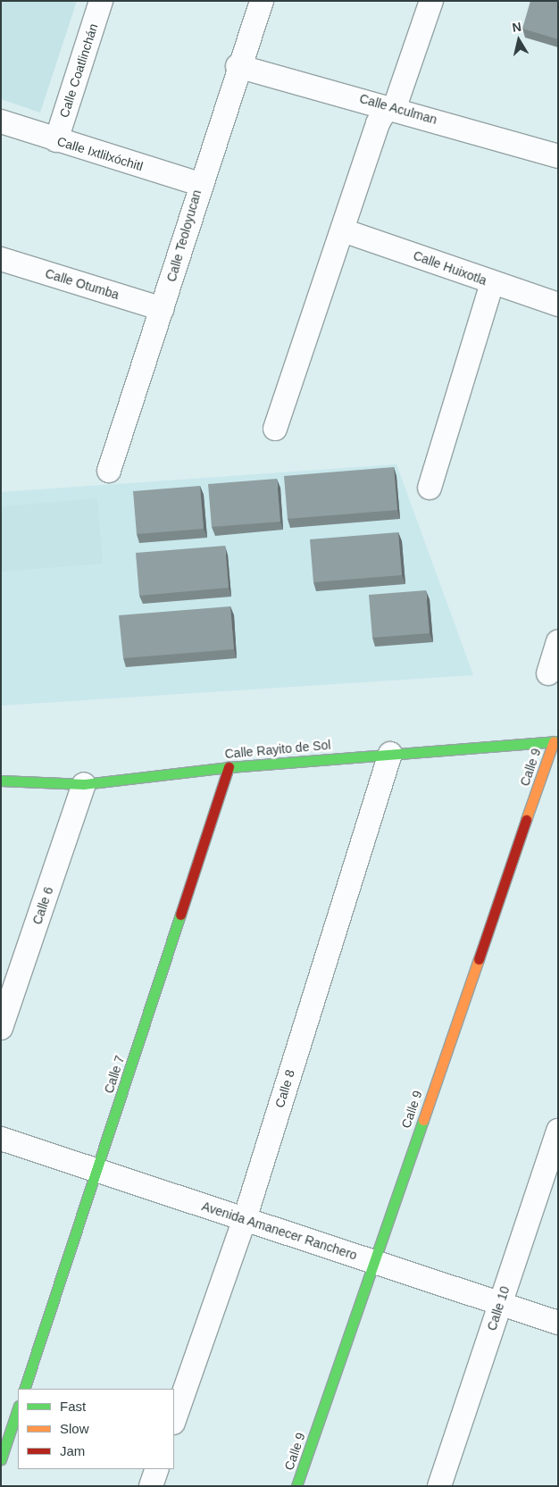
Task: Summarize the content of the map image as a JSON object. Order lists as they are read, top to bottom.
{
  "streets": {
    "street": [
      "Calle Coatlinchán",
      "Calle Aculman",
      "Calle Ixtlilxóchitl",
      "Calle Teoloyucan",
      "Calle Huixotla",
      "Calle Otumba",
      "Calle Rayito de Sol",
      "Calle 9",
      "Calle 6",
      "Calle 7",
      "Calle 8",
      "Avenida Amanecer Ranchero",
      "Calle 10"
    ]
  },
  "crossings": [
    ["Calle Coatlinchán", "Calle Ixtlilxóchitl"],
    ["Calle Aculman", "Calle Teoloyucan"],
    ["Calle Ixtlilxóchitl", "Calle Teoloyucan"],
    ["Calle Teoloyucan", "Calle Otumba"],
    ["Calle Rayito de Sol", "Calle 9"],
    ["Calle Rayito de Sol", "Calle 6"],
    ["Calle Rayito de Sol", "Calle 7"],
    ["Calle Rayito de Sol", "Calle 8"],
    ["Calle 9", "Avenida Amanecer Ranchero"],
    ["Calle 7", "Avenida Amanecer Ranchero"],
    ["Calle 8", "Avenida Amanecer Ranchero"],
    ["Avenida Amanecer Ranchero", "Calle 10"]
  ],
  "legend": ["Fast", "Slow", "Jam"],
  "north": "top"
}
